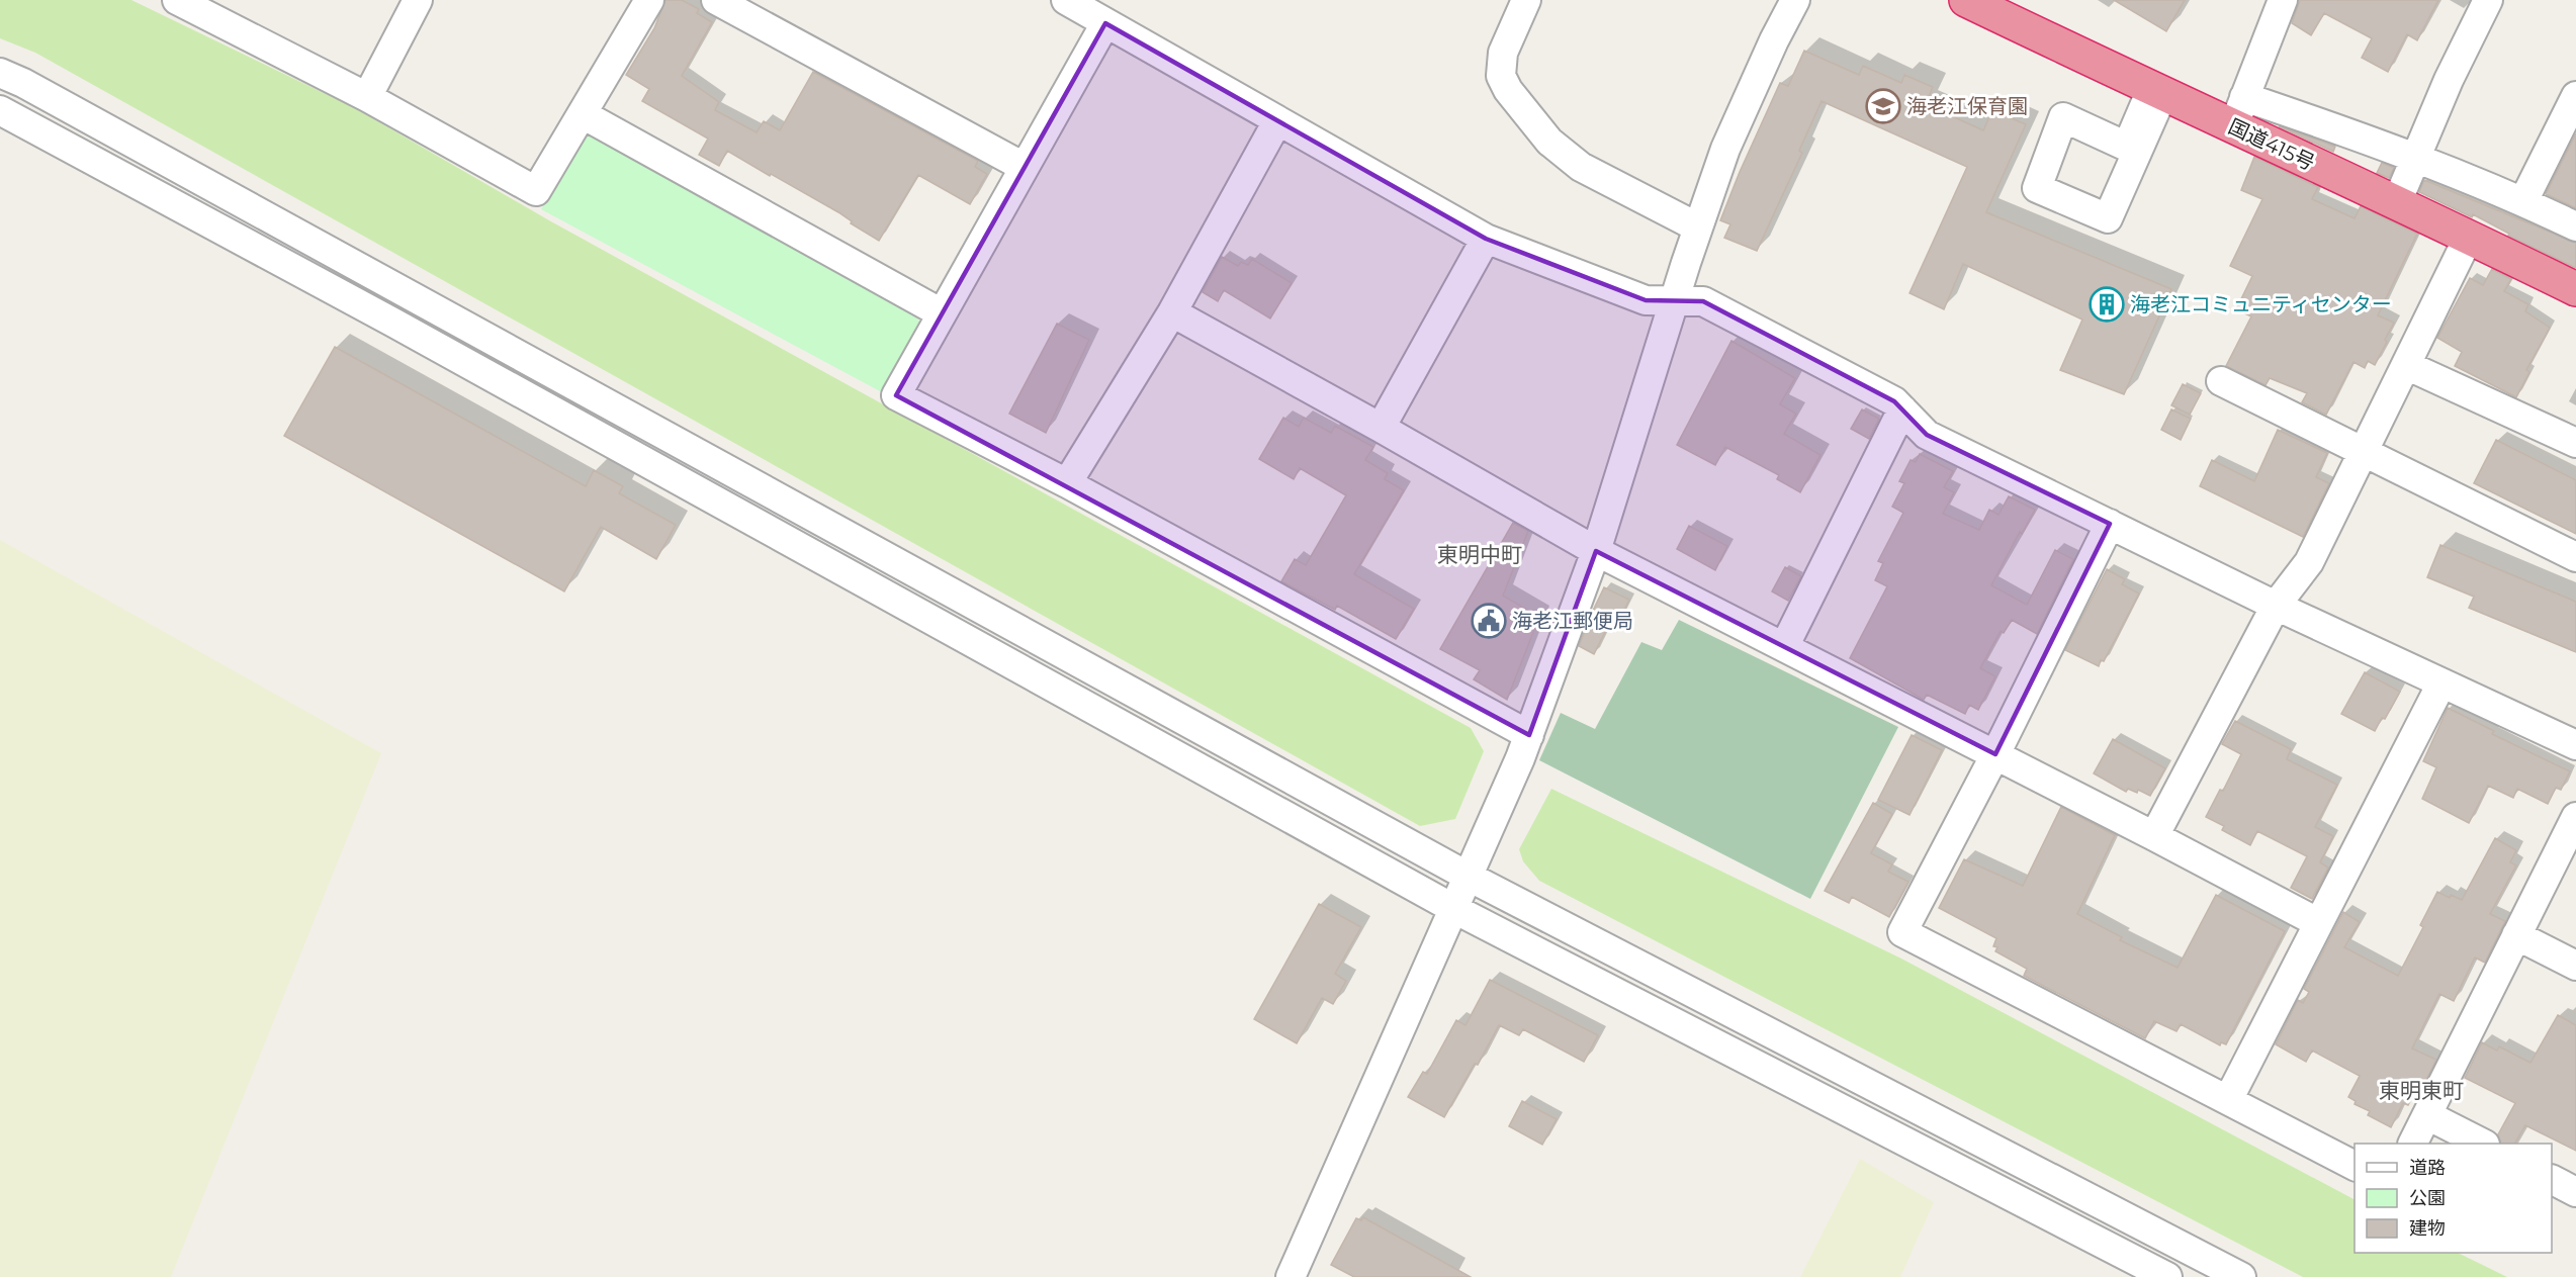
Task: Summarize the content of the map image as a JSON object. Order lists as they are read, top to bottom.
{
  "streets": {
    "highway": ["国道415号"]
  },
  "districts": ["東明中町", "東明東町"],
  "places": {
    "school or university": ["海老江保育園"],
    "building": ["海老江コミュニティセンター"],
    "public building": ["海老江郵便局"]
  },
  "legend": ["道路", "公園", "建物"]
}
